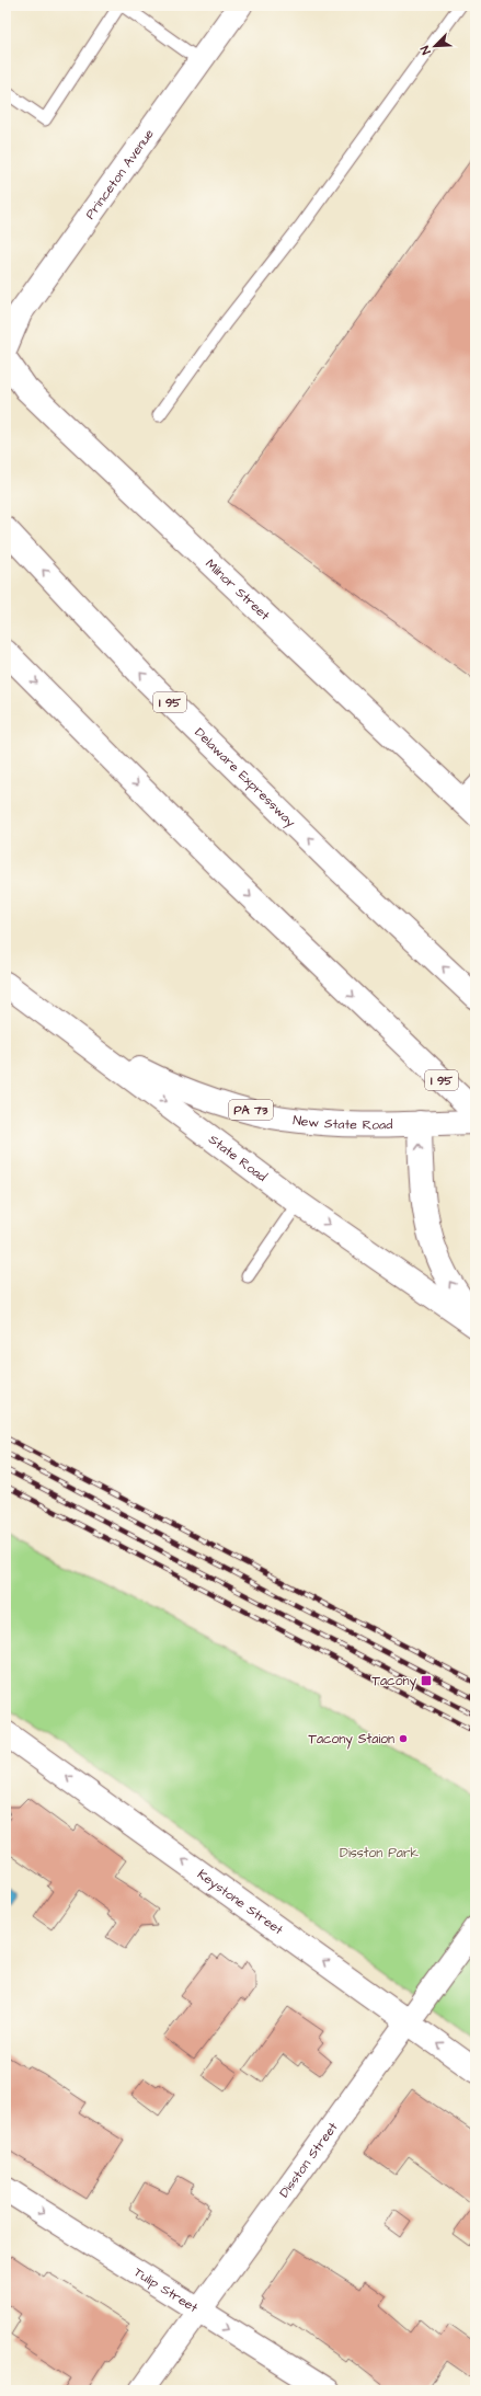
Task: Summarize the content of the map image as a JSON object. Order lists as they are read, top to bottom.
{
  "streets": {
    "main road": [
      "Princeton Avenue",
      "Milnor Street",
      "I 95",
      "Delaware Expressway",
      "PA 73",
      "New State Road",
      "State Road",
      "Keystone Street",
      "Disston Street",
      "Tulip Street"
    ]
  },
  "crossings": [
    ["New State Road", "State Road"],
    ["Keystone Street", "Disston Street"],
    ["Disston Street", "Tulip Street"]
  ],
  "one_way": ["Keystone Street", "Tulip Street"],
  "parks": ["Disston Park"],
  "places": {
    "transit": ["Tacony"],
    "other": ["Tacony Staion"]
  },
  "north": "bottom left"
}
